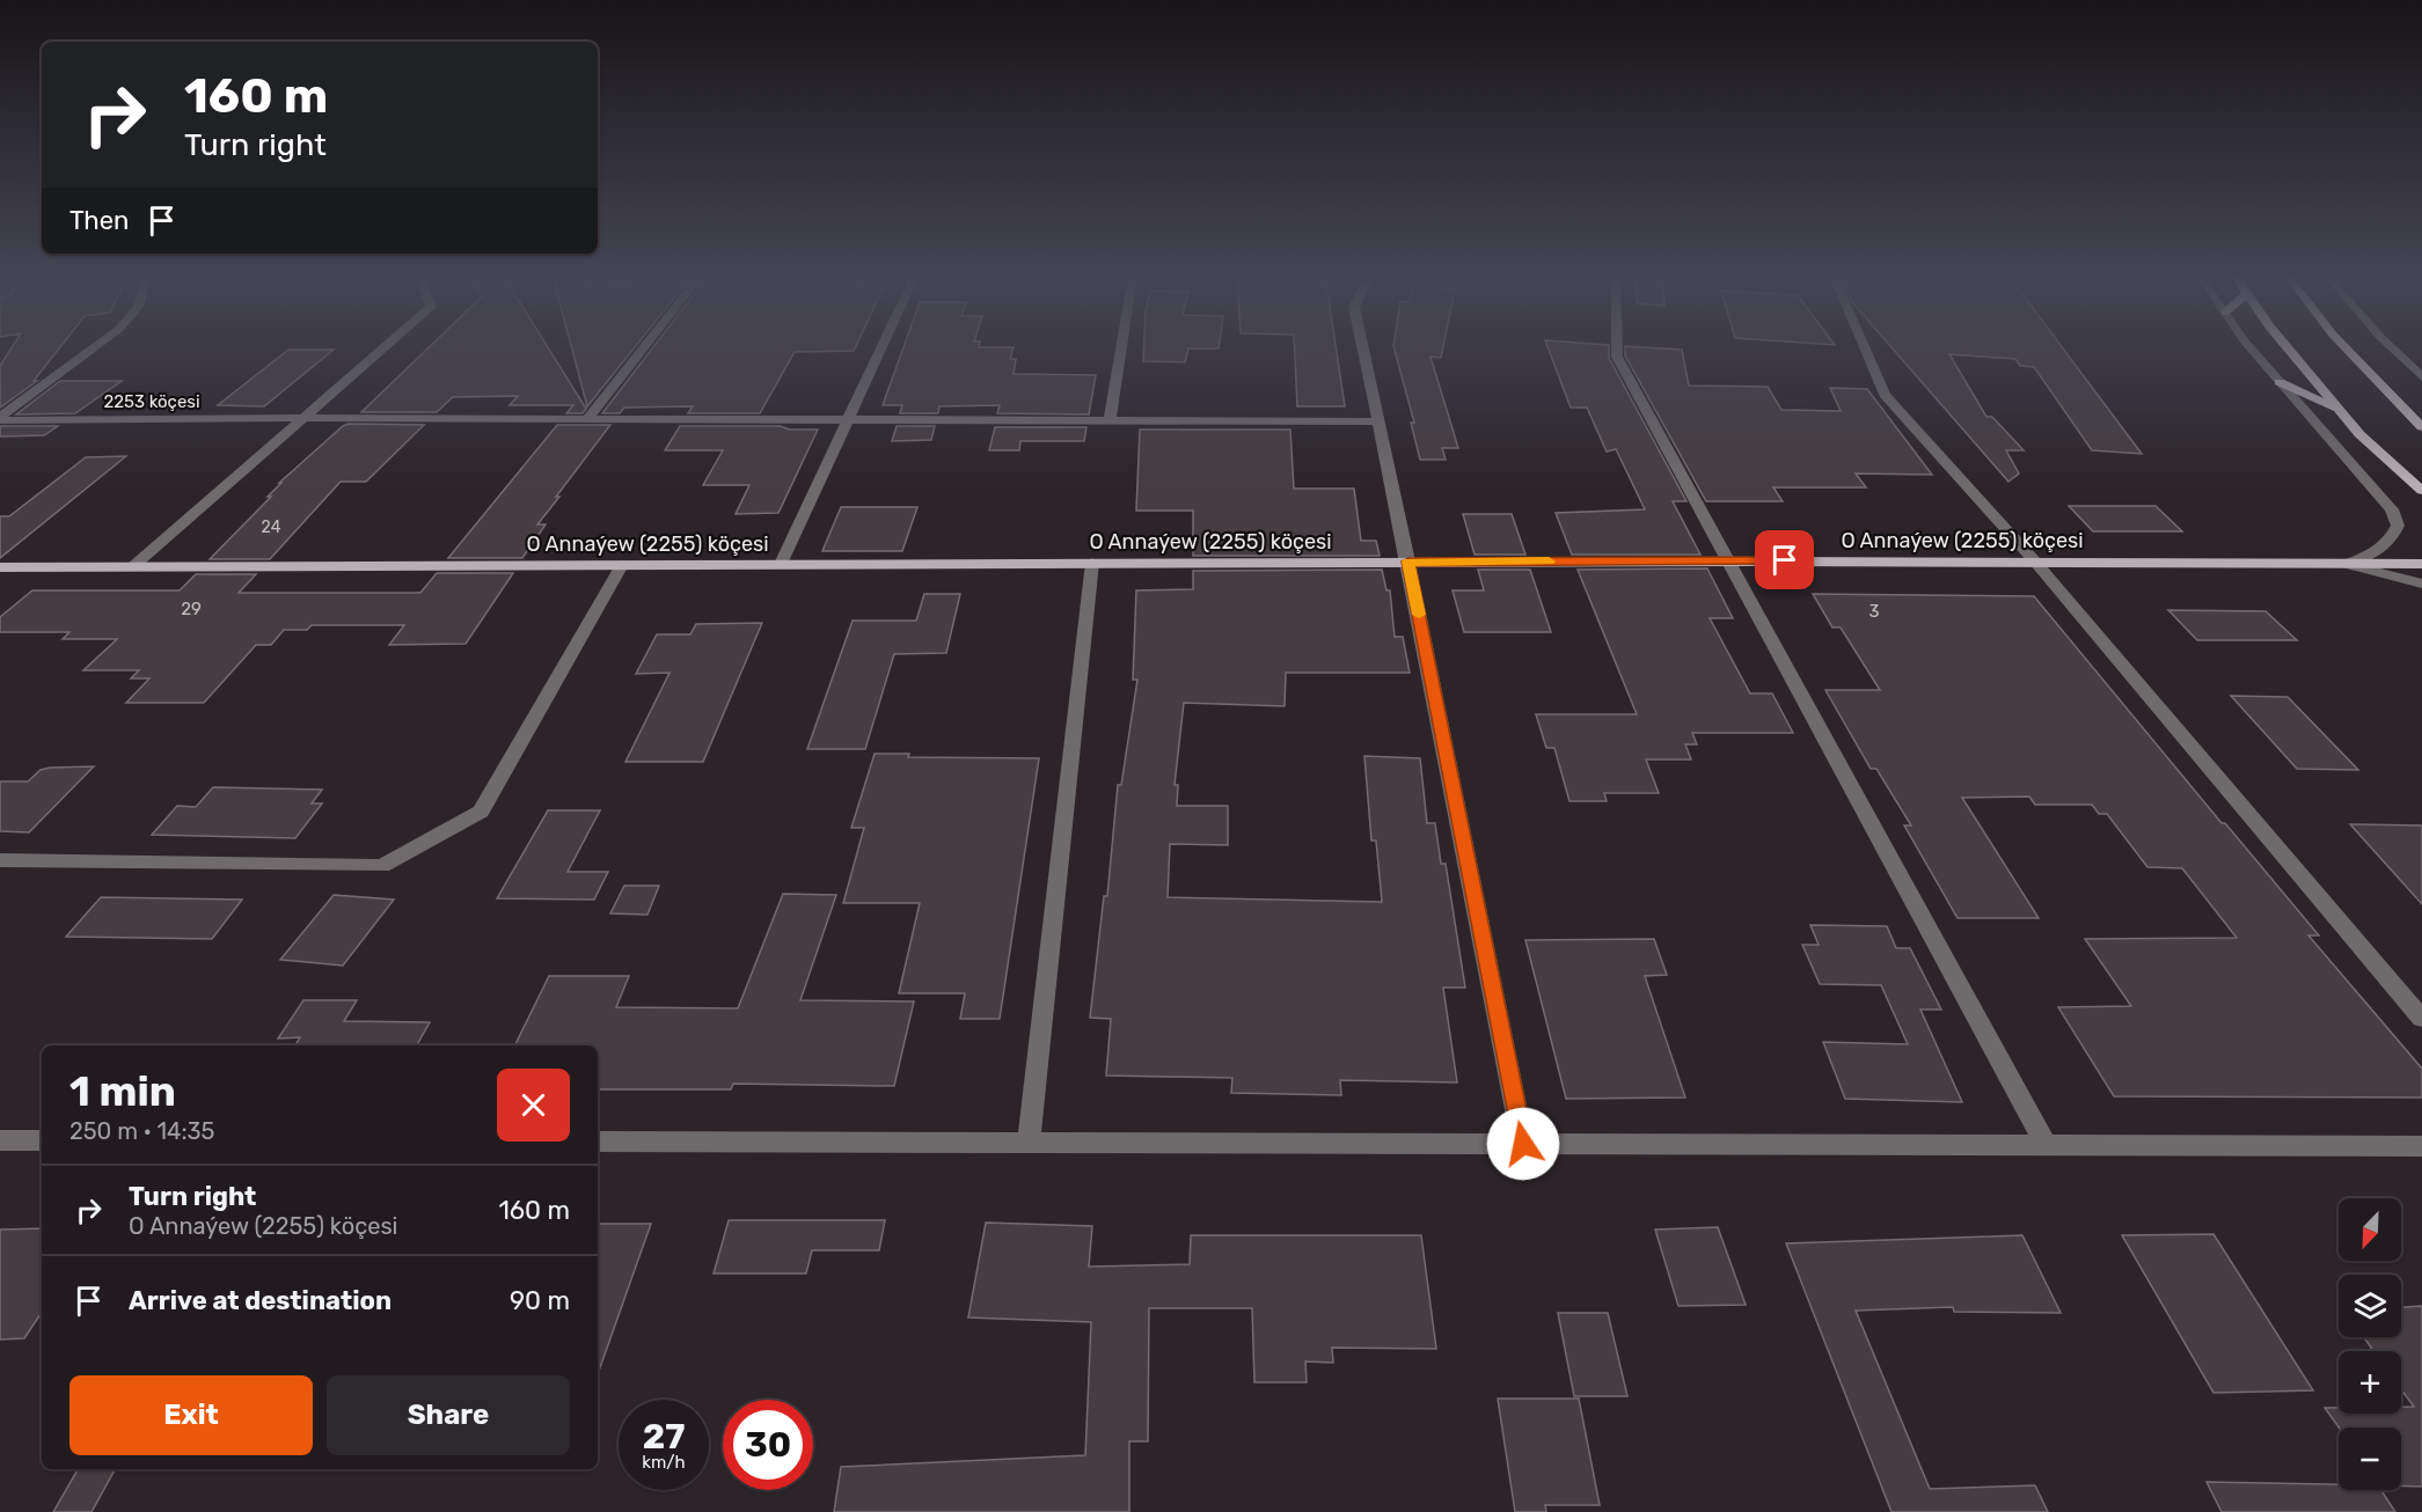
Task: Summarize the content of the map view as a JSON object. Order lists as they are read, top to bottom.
{
  "streets": {
    "main road": ["O Annaýew (2255) köçesi"],
    "street": ["2253 köçesi"]
  },
  "house_numbers": ["24", "29", "3"],
  "north": "bottom left",
  "page": {
    "turn": ["160 m", "Turn right"],
    "then": "Then",
    "heading": ["1 min", "250 m · 14:35"],
    "list": [
      {
        "name": "Turn right",
        "note": "O Annaýew (2255) köçesi",
        "value": "160 m"
      },
      {
        "name": "Arrive at destination",
        "value": "90 m"
      }
    ],
    "map_buttons": ["+", "−"],
    "buttons": ["Exit", "Share"],
    "speed": "27 km/h",
    "limit": "30"
  }
}
